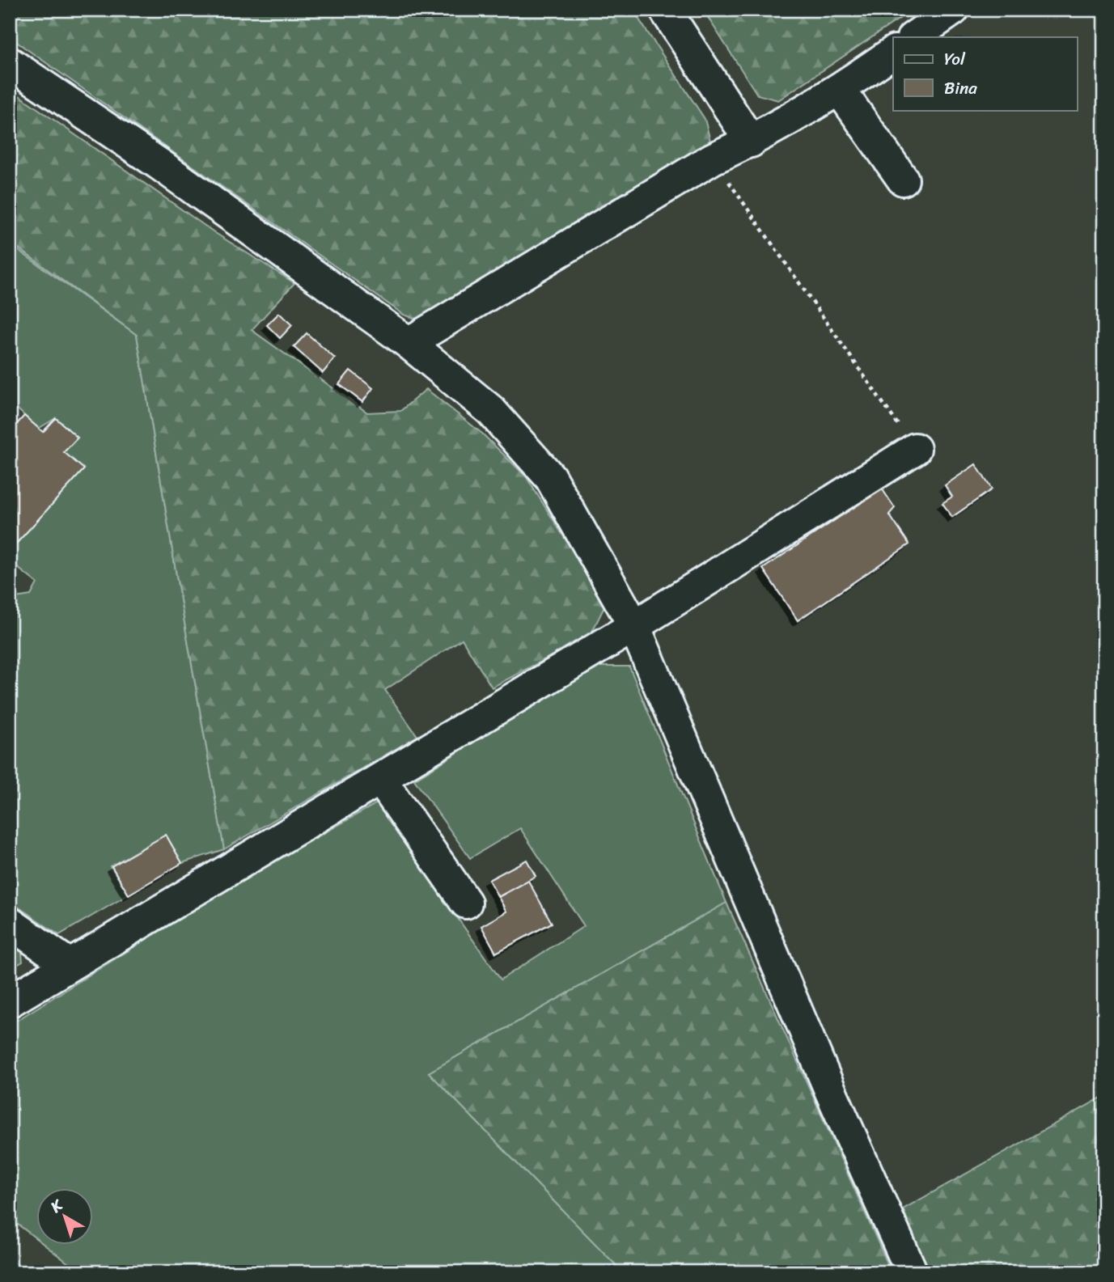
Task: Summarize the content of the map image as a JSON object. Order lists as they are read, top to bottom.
{
  "legend": ["Yol", "Bina"],
  "north": "top left"
}
